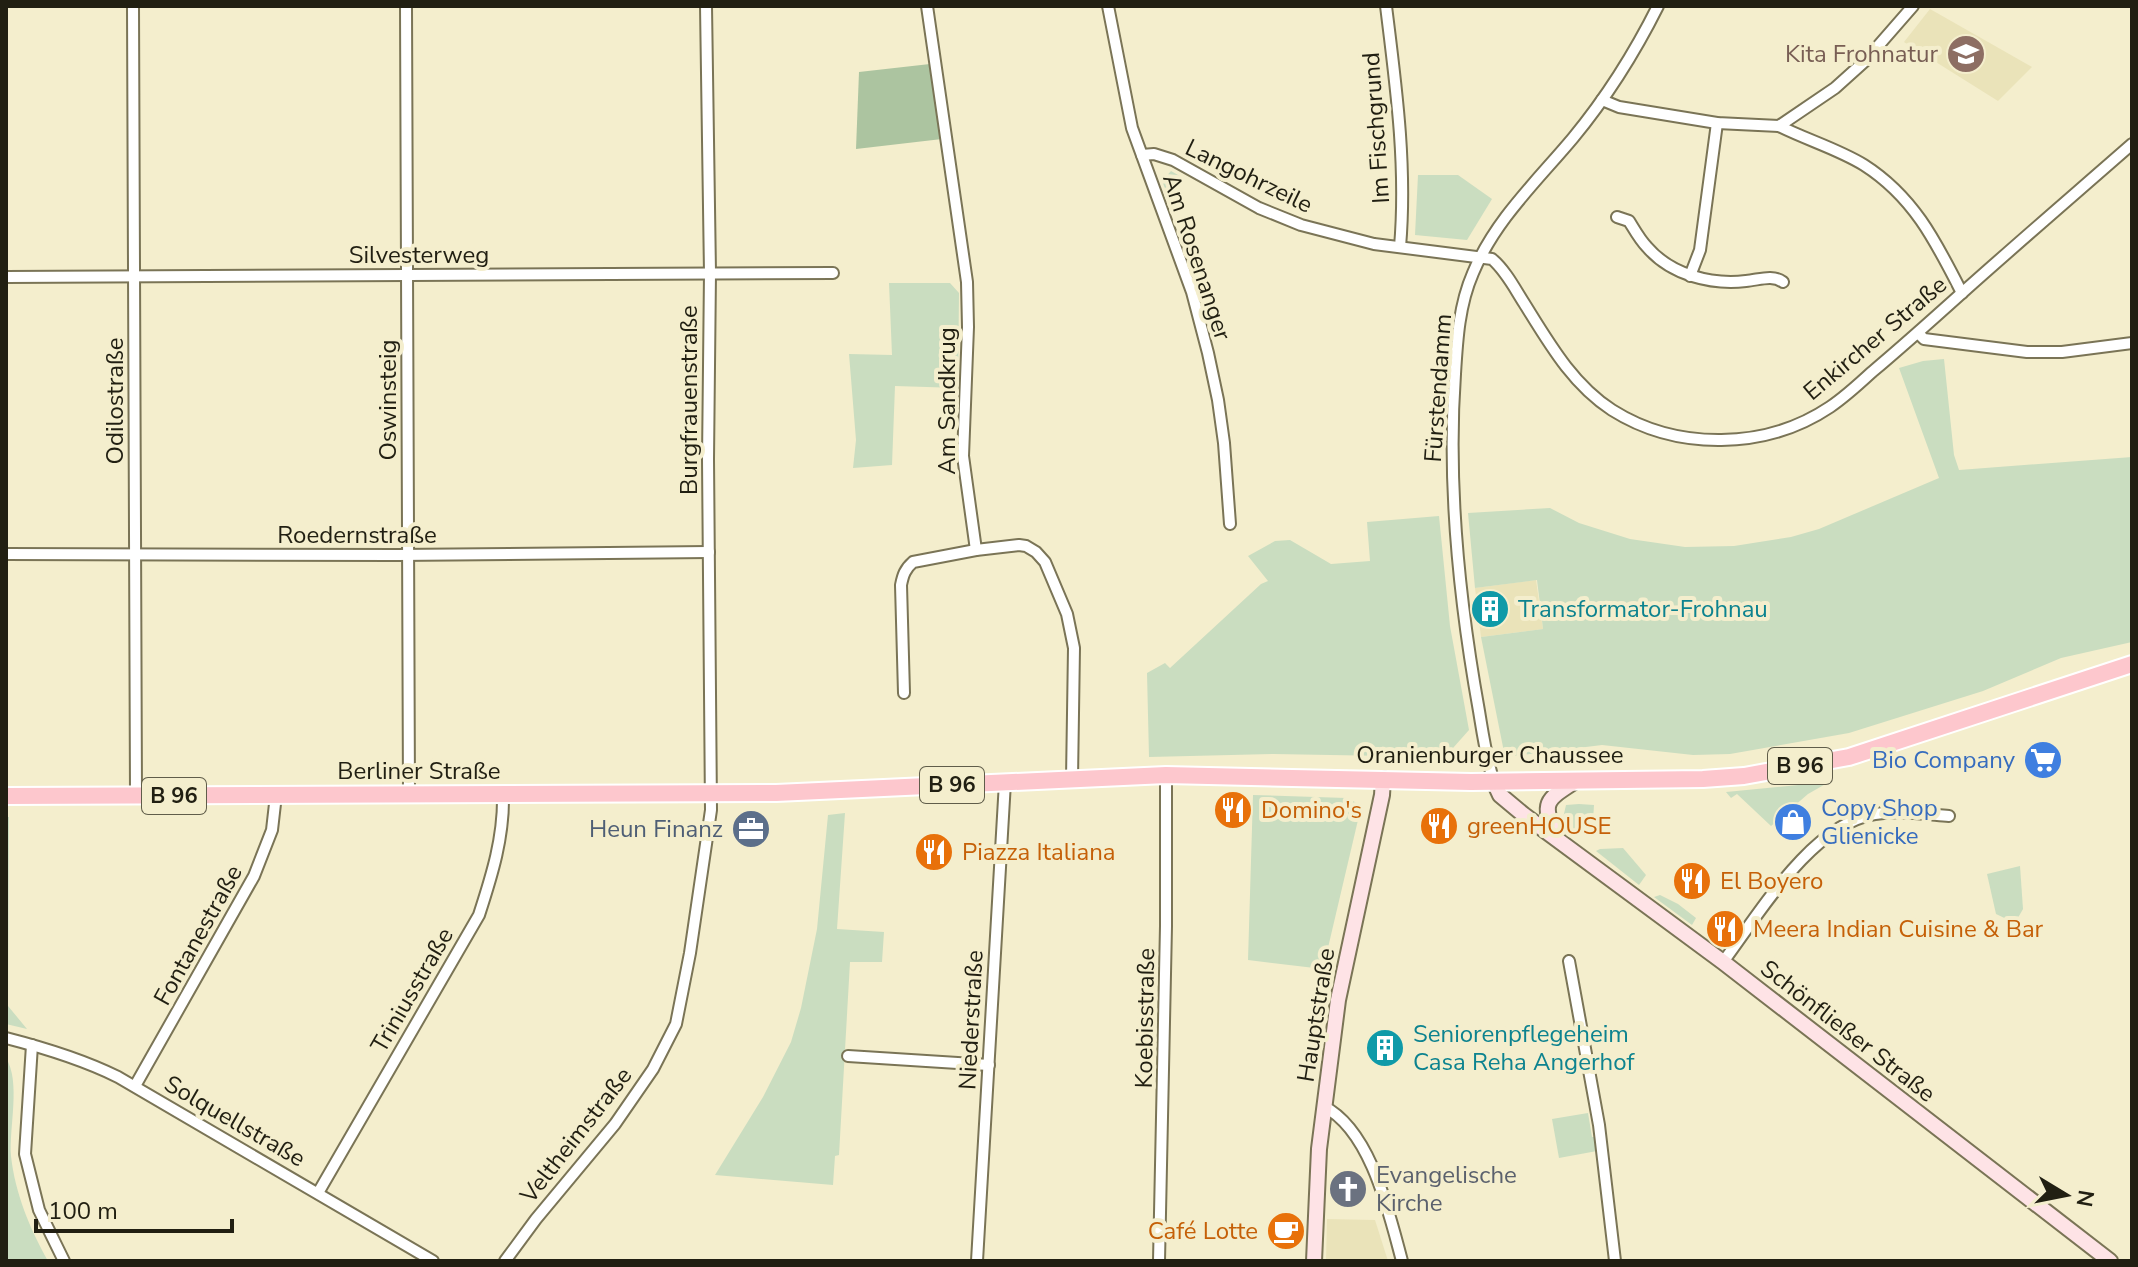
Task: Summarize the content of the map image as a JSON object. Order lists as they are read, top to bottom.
{
  "streets": {
    "main road": [
      "Oranienburger Chaussee",
      "B 96",
      "Berliner Straße",
      "Hauptstraße",
      "Schönfließer Straße"
    ],
    "street": [
      "Im Fischgrund",
      "Langohrzeile",
      "Silvesterweg",
      "Am Rosenanger",
      "Enkircher Straße",
      "Fürstendamm",
      "Oswinsteig",
      "Burgfrauenstraße",
      "Odilostraße",
      "Am Sandkrug",
      "Roedernstraße",
      "Fontanestraße",
      "Triniusstraße",
      "Koebisstraße",
      "Niederstraße",
      "Solquellstraße",
      "Veltheimstraße"
    ]
  },
  "crossings": [
    ["Im Fischgrund", "Langohrzeile"],
    ["Langohrzeile", "Am Rosenanger"],
    ["Langohrzeile", "Enkircher Straße"],
    ["Langohrzeile", "Fürstendamm"],
    ["Silvesterweg", "Oswinsteig"],
    ["Silvesterweg", "Burgfrauenstraße"],
    ["Silvesterweg", "Odilostraße"],
    ["Enkircher Straße", "Fürstendamm"],
    ["Fürstendamm", "Oranienburger Chaussee"],
    ["Fürstendamm", "Schönfließer Straße"],
    ["Oswinsteig", "Roedernstraße"],
    ["Oswinsteig", "Berliner Straße"],
    ["Burgfrauenstraße", "Roedernstraße"],
    ["Burgfrauenstraße", "Berliner Straße"],
    ["Burgfrauenstraße", "Veltheimstraße"],
    ["Odilostraße", "Roedernstraße"],
    ["Odilostraße", "Berliner Straße"],
    ["Oranienburger Chaussee", "Berliner Straße"],
    ["Oranienburger Chaussee", "Hauptstraße"],
    ["Oranienburger Chaussee", "Koebisstraße"],
    ["Oranienburger Chaussee", "Niederstraße"],
    ["Oranienburger Chaussee", "Schönfließer Straße"],
    ["Berliner Straße", "Fontanestraße"],
    ["Berliner Straße", "Triniusstraße"],
    ["Berliner Straße", "Veltheimstraße"],
    ["Fontanestraße", "Solquellstraße"],
    ["Triniusstraße", "Solquellstraße"]
  ],
  "places": {
    "school or university": ["Kita Frohnatur"],
    "building": ["Transformator-Frohnau", "Seniorenpflegeheim Casa Reha Angerhof"],
    "supermarket": ["Bio Company"],
    "restaurant": [
      "Domino's",
      "greenHOUSE",
      "Piazza Italiana",
      "El Boyero",
      "Meera Indian Cuisine & Bar"
    ],
    "shop": ["Copy Shop Glienicke"],
    "office": ["Heun Finanz"],
    "church": ["Evangelische Kirche"],
    "cafe": ["Café Lotte"]
  },
  "scale_bar": "100 m",
  "north": "right"
}
